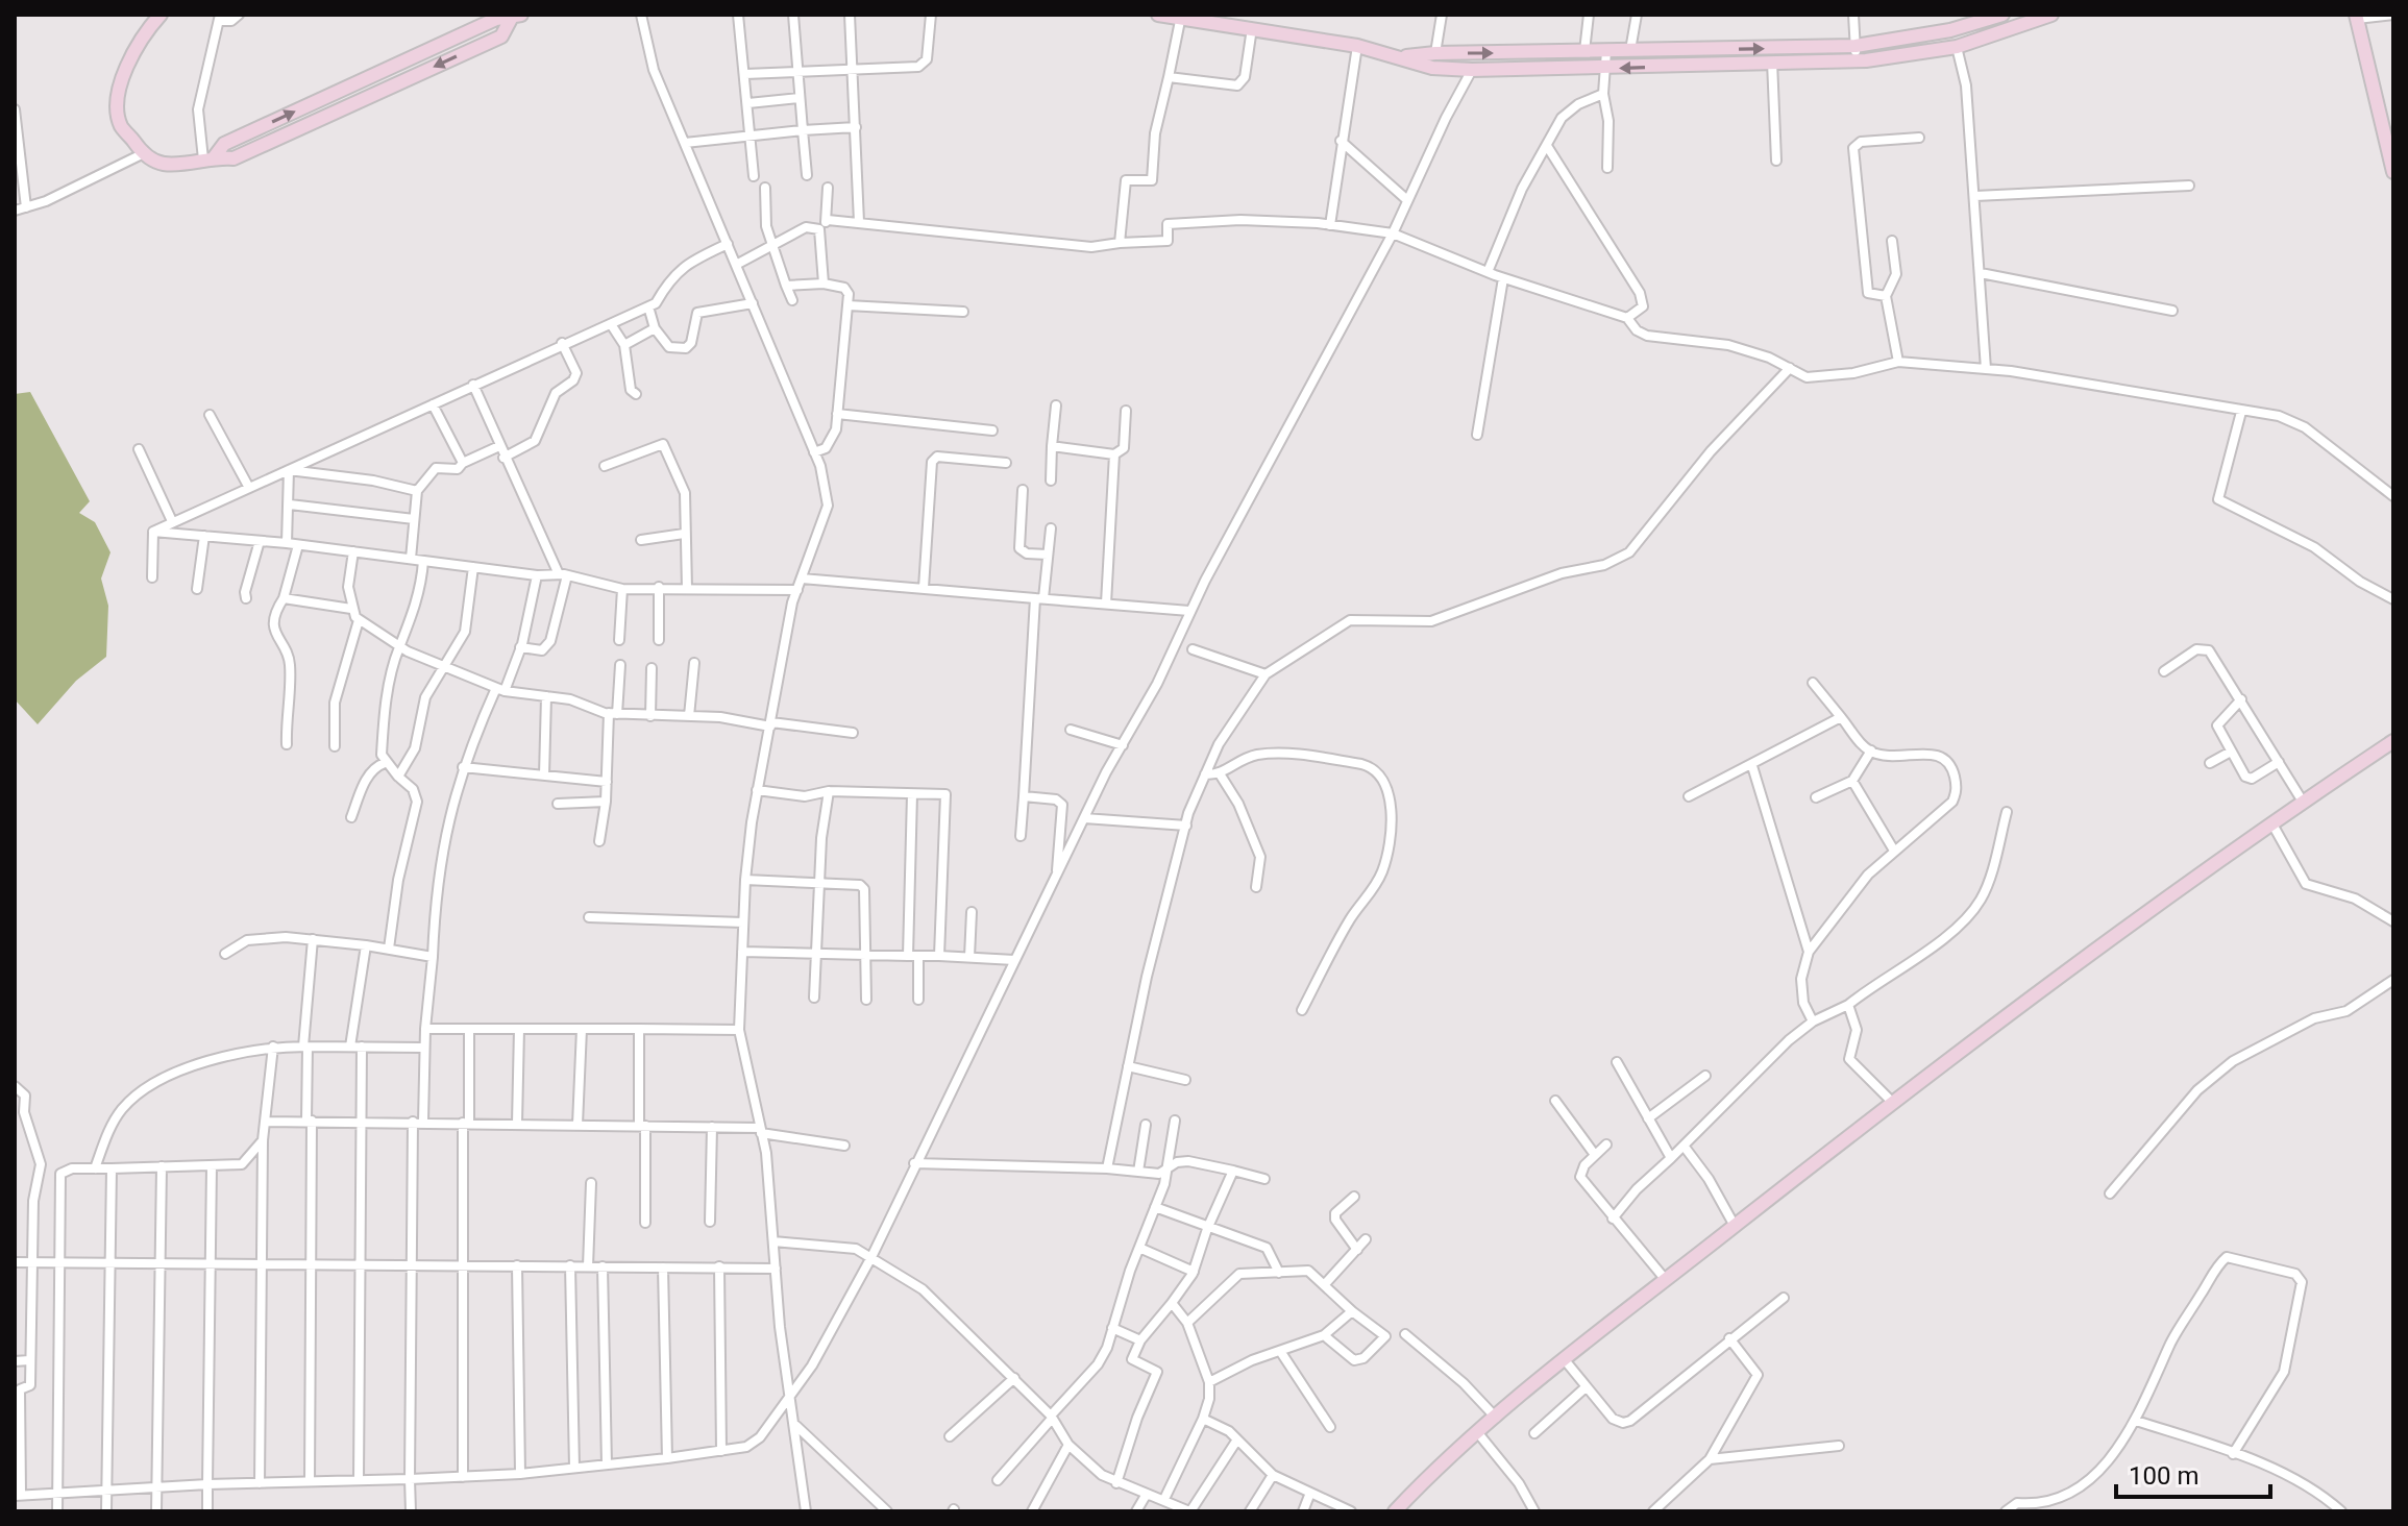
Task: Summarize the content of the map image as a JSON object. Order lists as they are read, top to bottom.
{
  "scale_bar": "100 m"
}
